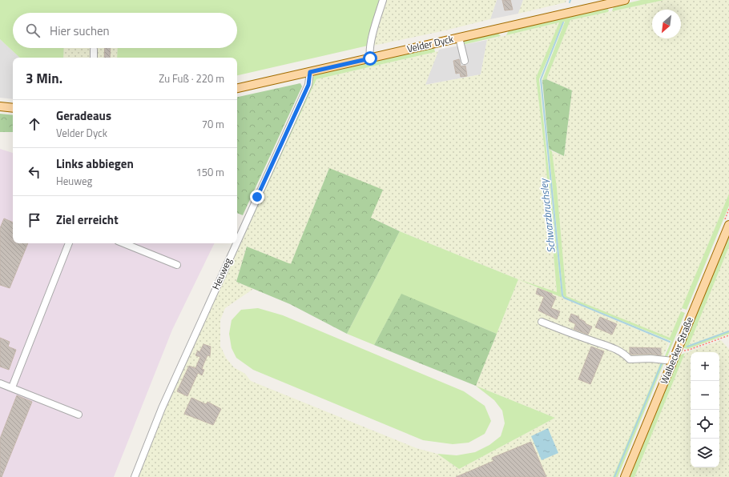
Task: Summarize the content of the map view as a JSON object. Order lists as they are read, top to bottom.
{
  "streets": {
    "main road": ["Velder Dyck", "Walbecker Straße"],
    "street": ["Heuweg"]
  },
  "crossings": [
    ["Velder Dyck", "Heuweg"]
  ],
  "water": ["Schwarzbruchsley"],
  "north": "bottom left",
  "page": {
    "search": "Hier suchen",
    "heading": ["3 Min.", "Zu Fuß · 220 m"],
    "list": [
      ["Geradeaus", "Velder Dyck", "70 m"],
      ["Links abbiegen", "Heuweg", "150 m"],
      "Ziel erreicht"
    ],
    "map_buttons": ["+", "−"]
  }
}
